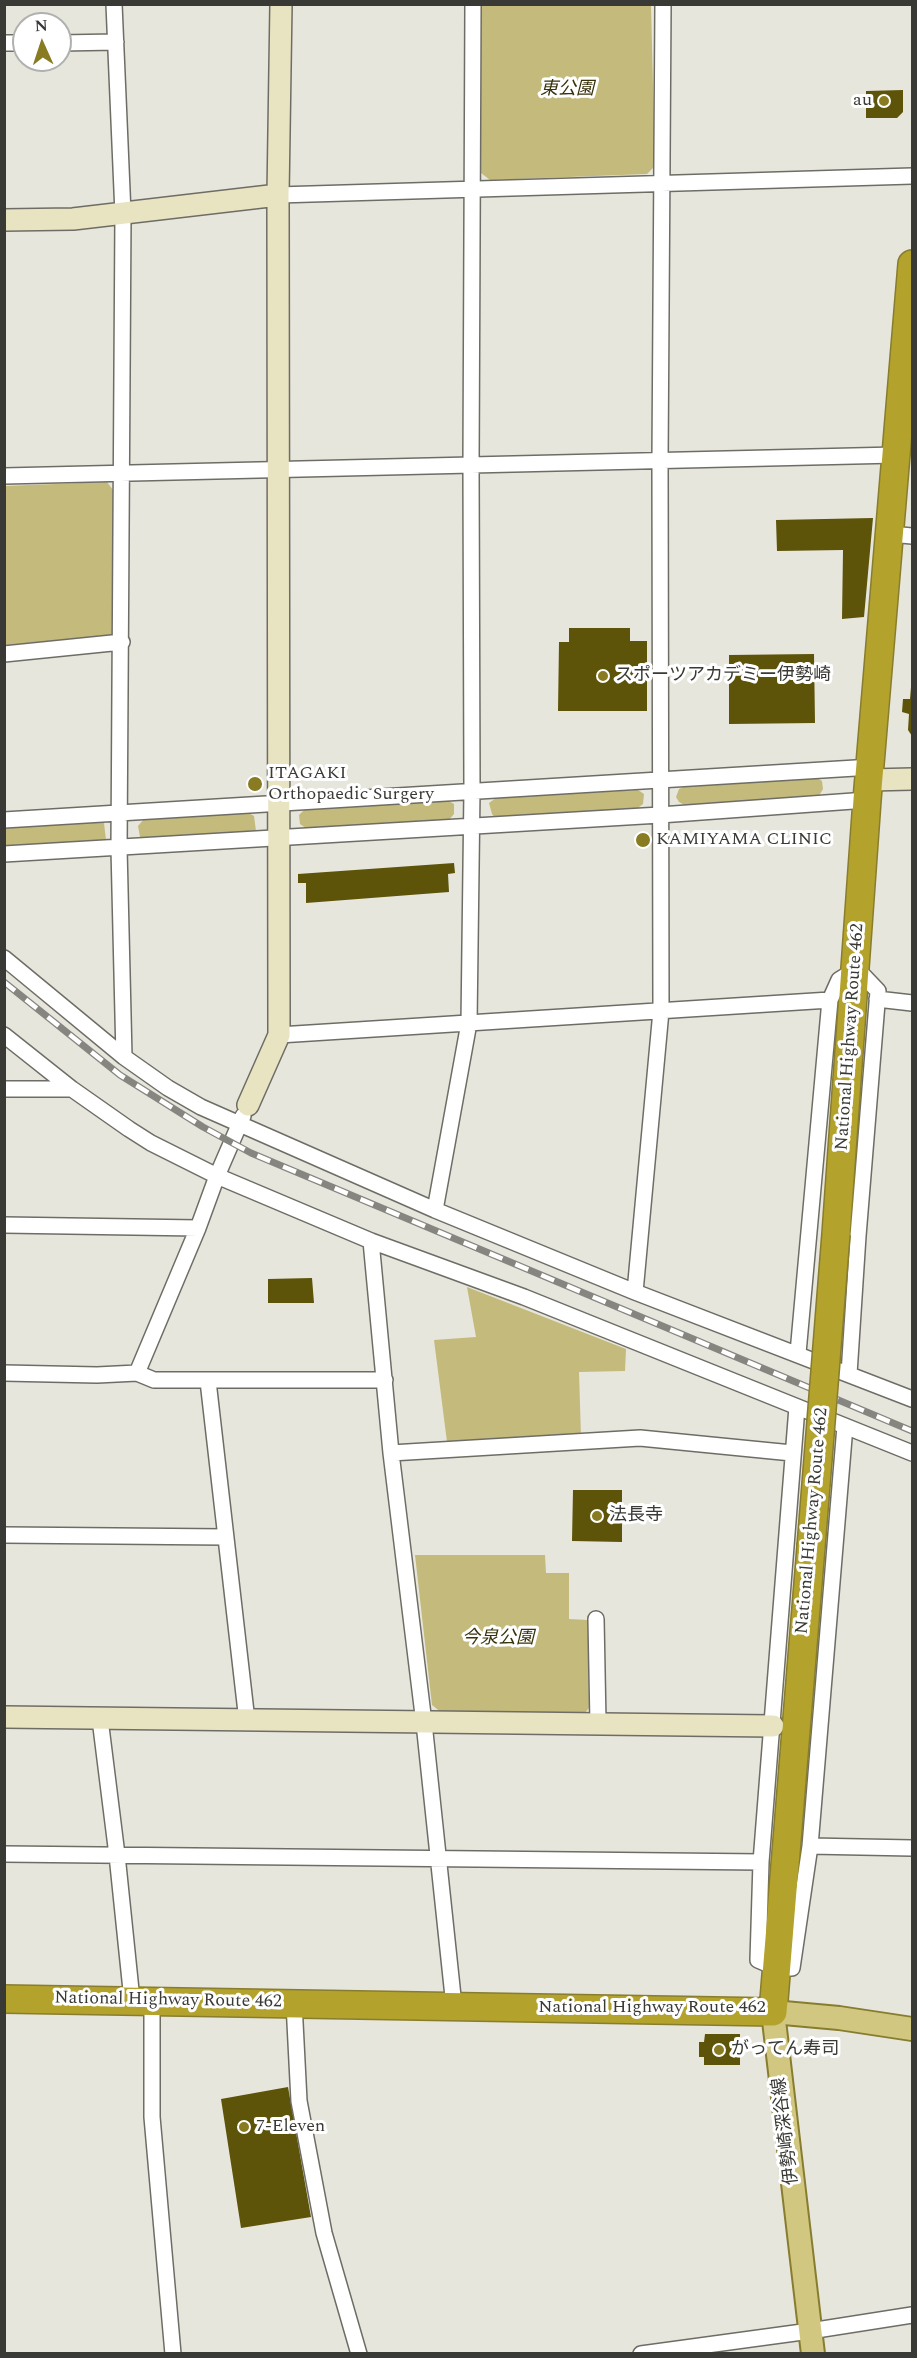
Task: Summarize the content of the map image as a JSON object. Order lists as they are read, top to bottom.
{
  "streets": {
    "highway": ["National Highway Route 462"],
    "main road": ["伊勢崎深谷線"]
  },
  "crossings": [
    ["National Highway Route 462", "伊勢崎深谷線"]
  ],
  "parks": ["東公園", "今泉公園"],
  "places": [
    "au",
    "スポーツアカデミー伊勢崎",
    "ITAGAKI Orthopaedic Surgery",
    "KAMIYAMA CLINIC",
    "法長寺",
    "がってん寿司",
    "7-Eleven"
  ],
  "north": "top"
}
